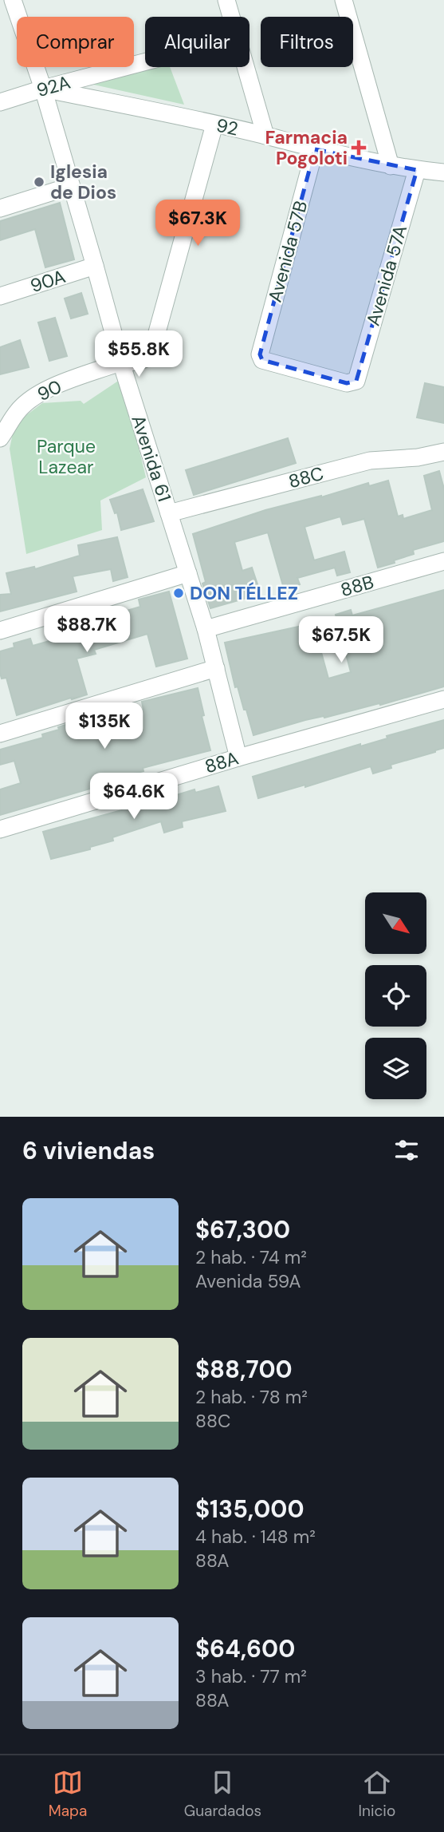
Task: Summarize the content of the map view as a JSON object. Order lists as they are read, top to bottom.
{
  "streets": {
    "street": [
      "92A",
      "92",
      "Avenida 57B",
      "Avenida 57A",
      "90A",
      "90",
      "Avenida 61",
      "88C",
      "88B",
      "88A"
    ]
  },
  "crossings": [
    ["92A", "92"],
    ["92A", "Avenida 61"],
    ["92", "Avenida 57B"],
    ["92", "Avenida 57A"],
    ["92", "90"],
    ["92", "Avenida 61"],
    ["Avenida 57B", "Avenida 57A"],
    ["90A", "Avenida 61"],
    ["90", "Avenida 61"],
    ["Avenida 61", "88C"],
    ["Avenida 61", "88B"],
    ["Avenida 61", "88A"]
  ],
  "parks": ["Parque Lazear"],
  "places": {
    "health": ["Farmacia Pogoloti"],
    "other": ["Iglesia de Dios", "DON TÉLLEZ"]
  },
  "north": "bottom right",
  "page": {
    "chip": ["Comprar", "Alquilar", "Filtros"],
    "price": [
      "$67.3K",
      "$55.8K",
      "$88.7K",
      "$67.5K",
      "$135K",
      "$64.6K"
    ],
    "heading": "6 viviendas",
    "list": [
      {
        "name": "$67,300",
        "note": "2 hab. · 74 m² · Avenida 59A"
      },
      {
        "name": "$88,700",
        "note": "2 hab. · 78 m² · 88C"
      },
      {
        "name": "$135,000",
        "note": "4 hab. · 148 m² · 88A"
      },
      {
        "name": "$64,600",
        "note": "3 hab. · 77 m² · 88A"
      }
    ],
    "tabs": ["Mapa", "Guardados", "Inicio"]
  }
}
